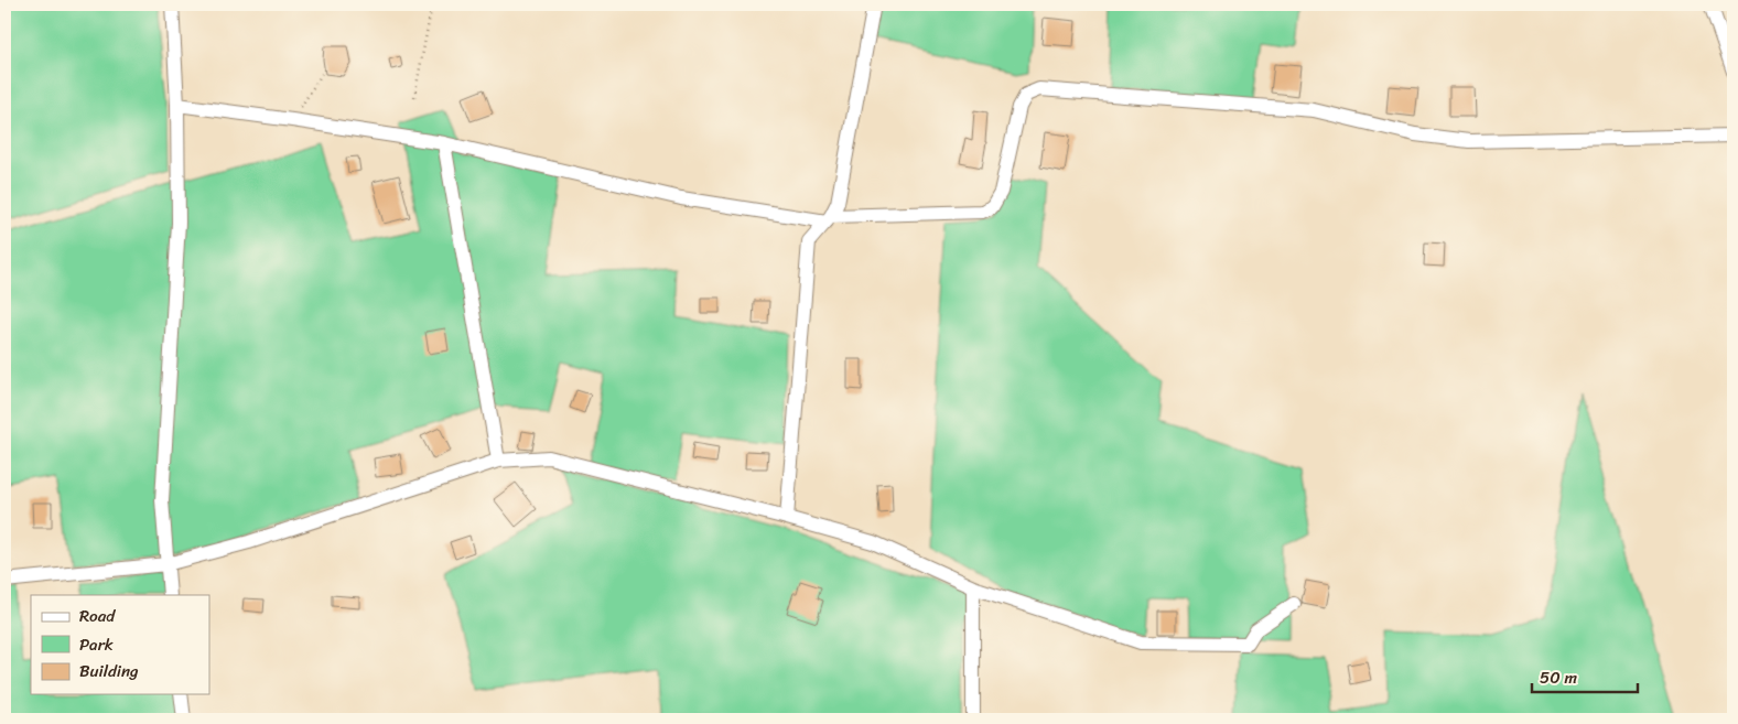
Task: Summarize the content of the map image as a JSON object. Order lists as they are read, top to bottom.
{
  "legend": ["Road", "Park", "Building"],
  "scale_bar": "50 m"
}
